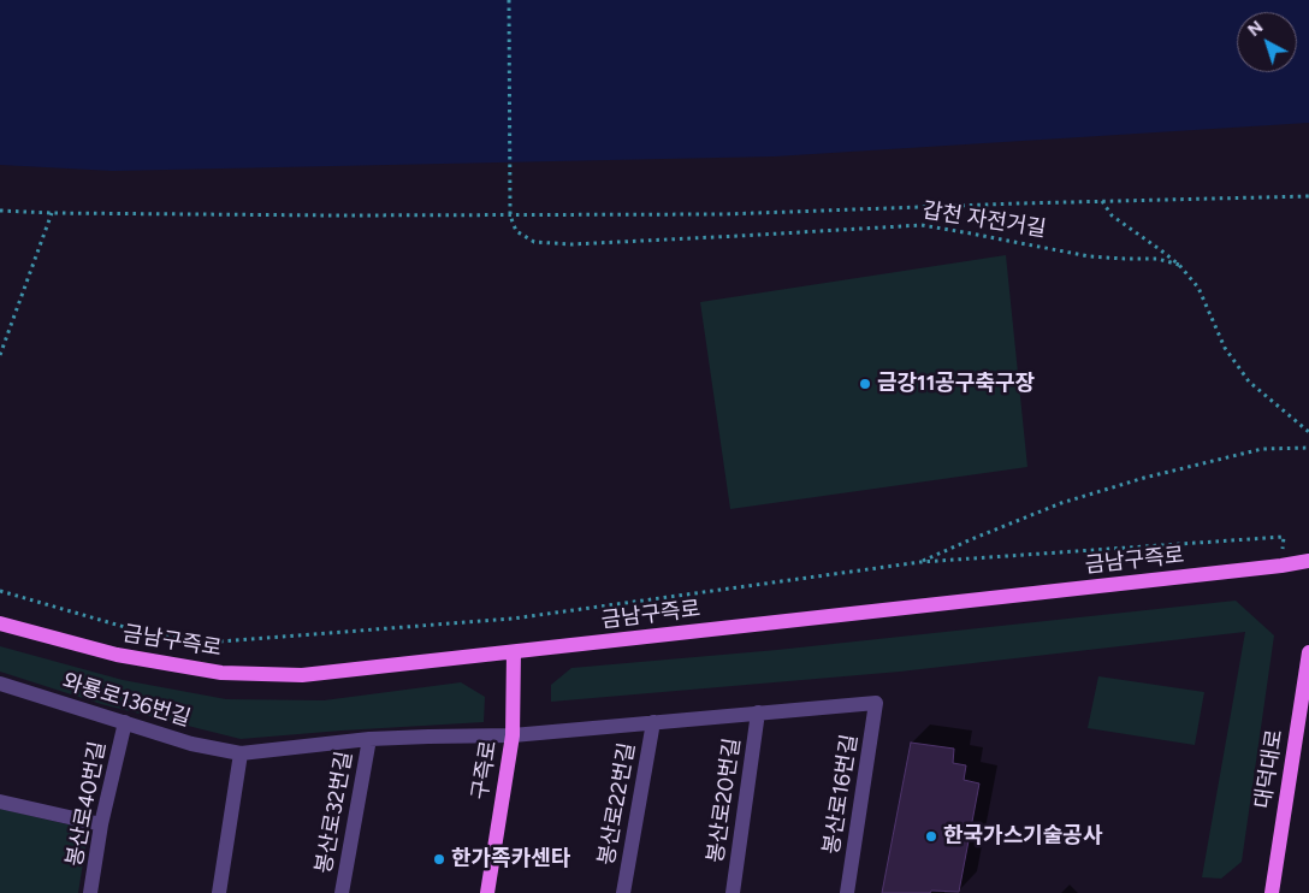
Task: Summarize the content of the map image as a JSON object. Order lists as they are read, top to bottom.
{
  "streets": {
    "main road": ["금남구즉로", "대덕대로", "구즉로"],
    "street": [
      "와룡로136번길",
      "봉산로16번길",
      "봉산로20번길",
      "봉산로40번길",
      "봉산로22번길",
      "봉산로32번길"
    ],
    "path": ["갑천 자전거길"]
  },
  "crossings": [
    ["금남구즉로", "구즉로"],
    ["와룡로136번길", "구즉로"],
    ["와룡로136번길", "봉산로16번길"],
    ["와룡로136번길", "봉산로20번길"],
    ["와룡로136번길", "봉산로40번길"],
    ["와룡로136번길", "봉산로22번길"],
    ["와룡로136번길", "봉산로32번길"]
  ],
  "places": ["금강11공구축구장", "한국가스기술공사", "한가족카센타"],
  "north": "top left"
}
